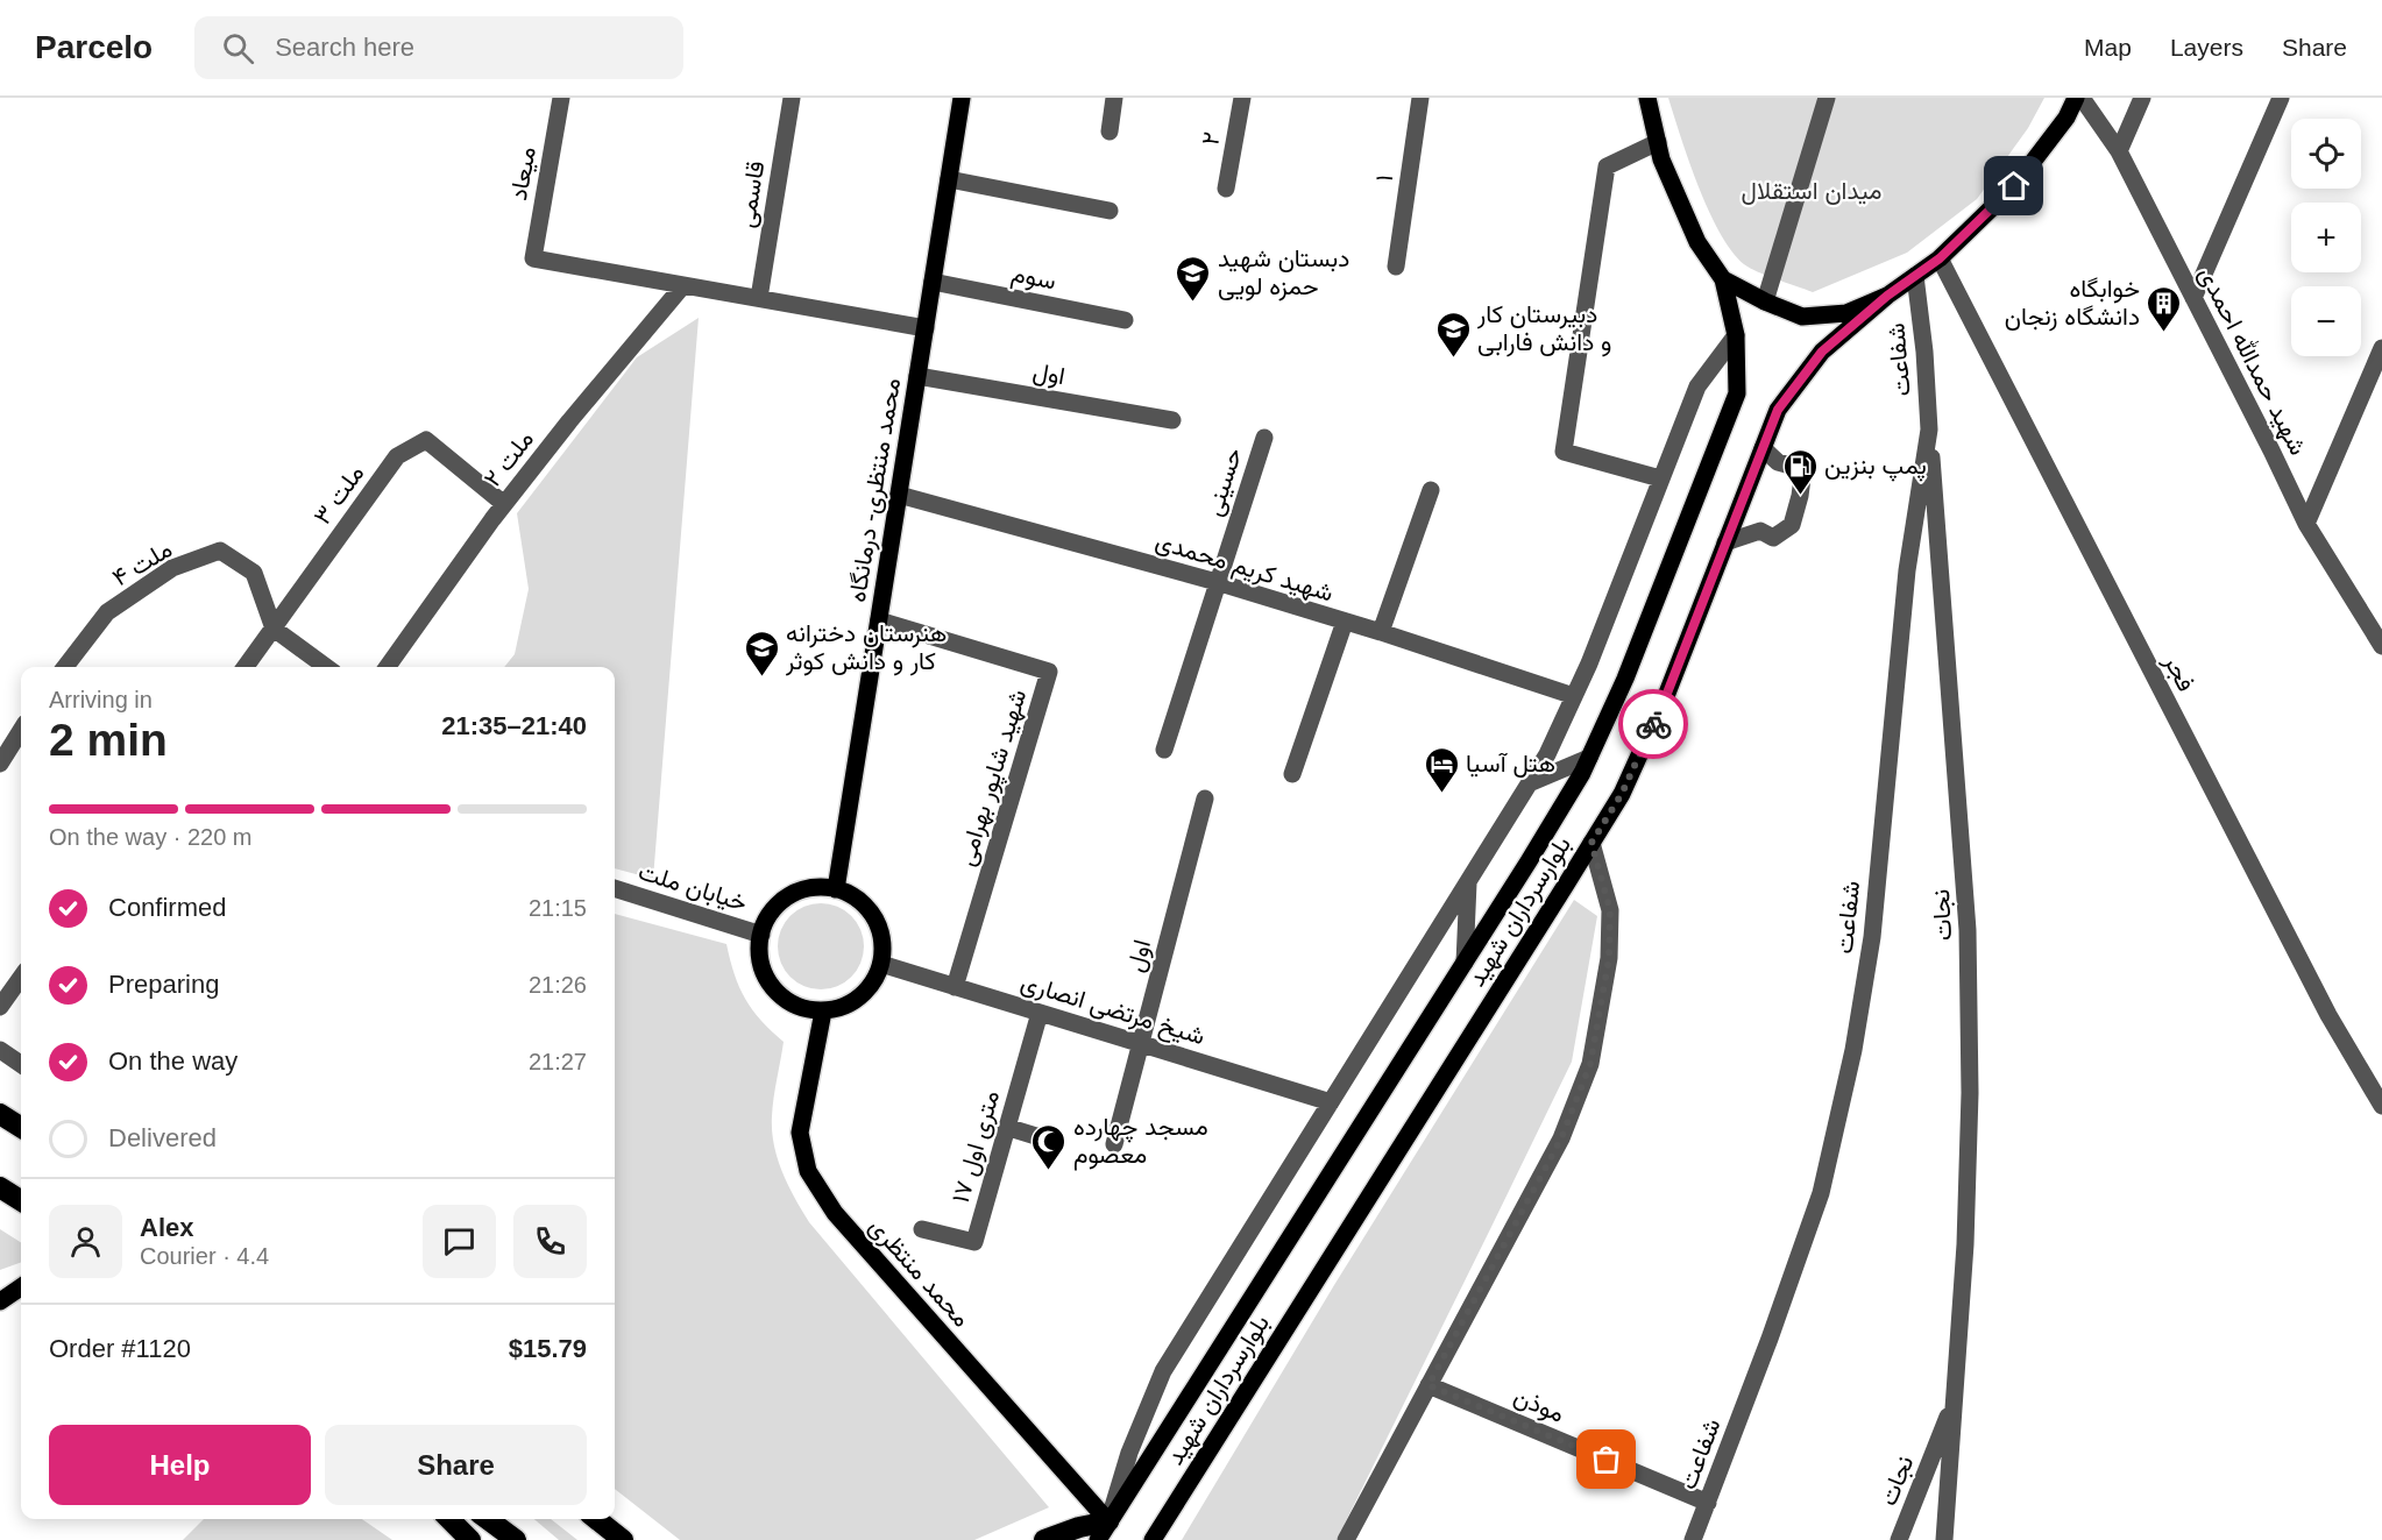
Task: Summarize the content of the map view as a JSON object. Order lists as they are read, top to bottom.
{
  "streets": {
    "main road": ["محمد منتظری- درمانگاه", "بلوارسرداران شهید", "محمد منتظری"],
    "street": [
      "۲",
      "میعاد",
      "۱",
      "قاسمی",
      "سوم",
      "شفاعت",
      "شهید حمدالله احمدی",
      "اول",
      "ملت ۲",
      "حسینی",
      "ملت ۳",
      "ملت ۴",
      "شهید کریم محمدی",
      "فجر",
      "شهید شاپور بهرامی",
      "خیابان ملت",
      "نجات",
      "شیخ مرتضی انصاری",
      "۱۷ متری اول",
      "موذن"
    ]
  },
  "crossings": [
    ["میعاد", "ملت ۲"],
    ["سوم", "محمد منتظری- درمانگاه"],
    ["شفاعت", "نجات"],
    ["شفاعت", "موذن"],
    ["اول", "محمد منتظری- درمانگاه"],
    ["اول", "شیخ مرتضی انصاری"],
    ["ملت ۲", "ملت ۳"],
    ["حسینی", "شهید کریم محمدی"],
    ["محمد منتظری- درمانگاه", "شهید کریم محمدی"],
    ["محمد منتظری- درمانگاه", "شهید شاپور بهرامی"],
    ["محمد منتظری- درمانگاه", "خیابان ملت"],
    ["محمد منتظری- درمانگاه", "شیخ مرتضی انصاری"],
    ["محمد منتظری- درمانگاه", "محمد منتظری"],
    ["ملت ۳", "ملت ۴"],
    ["شهید شاپور بهرامی", "شیخ مرتضی انصاری"],
    ["خیابان ملت", "شیخ مرتضی انصاری"],
    ["خیابان ملت", "محمد منتظری"],
    ["بلوارسرداران شهید", "محمد منتظری"],
    ["شیخ مرتضی انصاری", "۱۷ متری اول"],
    ["شیخ مرتضی انصاری", "محمد منتظری"]
  ],
  "parks": ["میدان استقلال"],
  "places": {
    "school or university": ["دبستان شهید حمزه لویی", "دبیرستان کار و دانش فارابی", "هنرستان دخترانه کار و دانش کوثر"],
    "building": ["خوابگاه دانشگاه زنجان"],
    "fuel station": ["پمپ بنزین"],
    "hotel": ["هتل آسیا"],
    "mosque": ["مسجد چهارده معصوم"]
  },
  "page": {
    "header": "Parcelo",
    "search": "Search here",
    "nav": ["Map", "Layers", "Share"],
    "map_buttons": ["+", "−"],
    "heading": ["2 min", "Arriving in", "21:35–21:40"],
    "panel": [
      "Alex",
      "Courier · 4.4",
      "Order #1120",
      "$15.79"
    ],
    "bar": "On the way · 220 m",
    "list": [
      ["Confirmed", "21:15"],
      ["Preparing", "21:26"],
      ["On the way", "21:27"],
      "Delivered"
    ],
    "buttons": ["Help", "Share"]
  }
}
